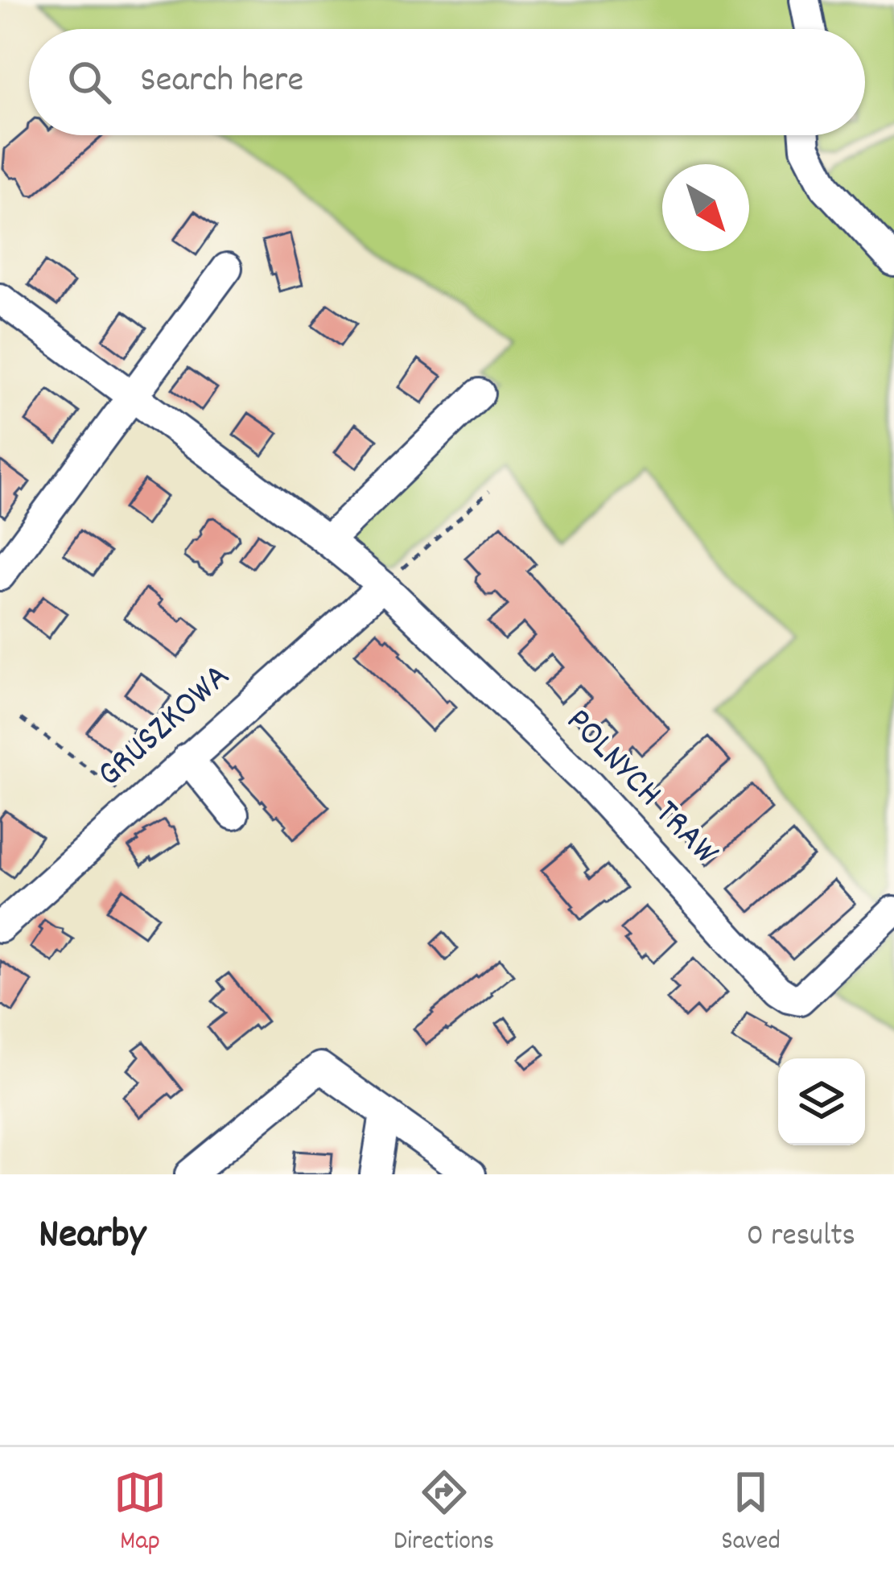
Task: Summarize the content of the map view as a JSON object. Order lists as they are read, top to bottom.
{
  "streets": {
    "street": ["GRUSZKOWA", "POLNYCH TRAW"]
  },
  "crossings": [
    ["GRUSZKOWA", "POLNYCH TRAW"]
  ],
  "north": "bottom right",
  "page": {
    "search": "Search here",
    "heading": ["Nearby", "0 results"],
    "nav": ["Map", "Directions", "Saved"]
  }
}
